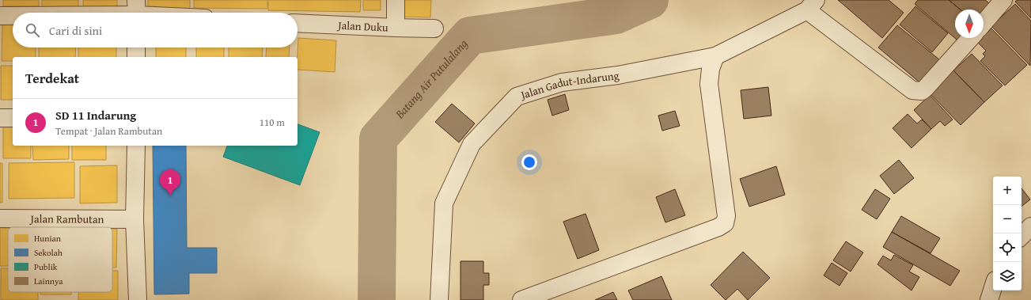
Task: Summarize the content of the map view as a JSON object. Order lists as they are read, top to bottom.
{
  "streets": {
    "street": ["Jalan Duku", "Jalan Gadut-Indarung", "Jalan Rambutan"]
  },
  "water": ["Batang Air Putulalang"],
  "legend": [
    "Hunian",
    "Sekolah",
    "Publik",
    "Lainnya"
  ],
  "north": "bottom",
  "page": {
    "search": "Cari di sini",
    "heading": "Terdekat",
    "list": [
      {
        "mark": "1",
        "name": "SD 11 Indarung",
        "note": "Tempat · Jalan Rambutan",
        "value": "110 m"
      }
    ],
    "pins": "1",
    "map_buttons": ["+", "−"]
  }
}
